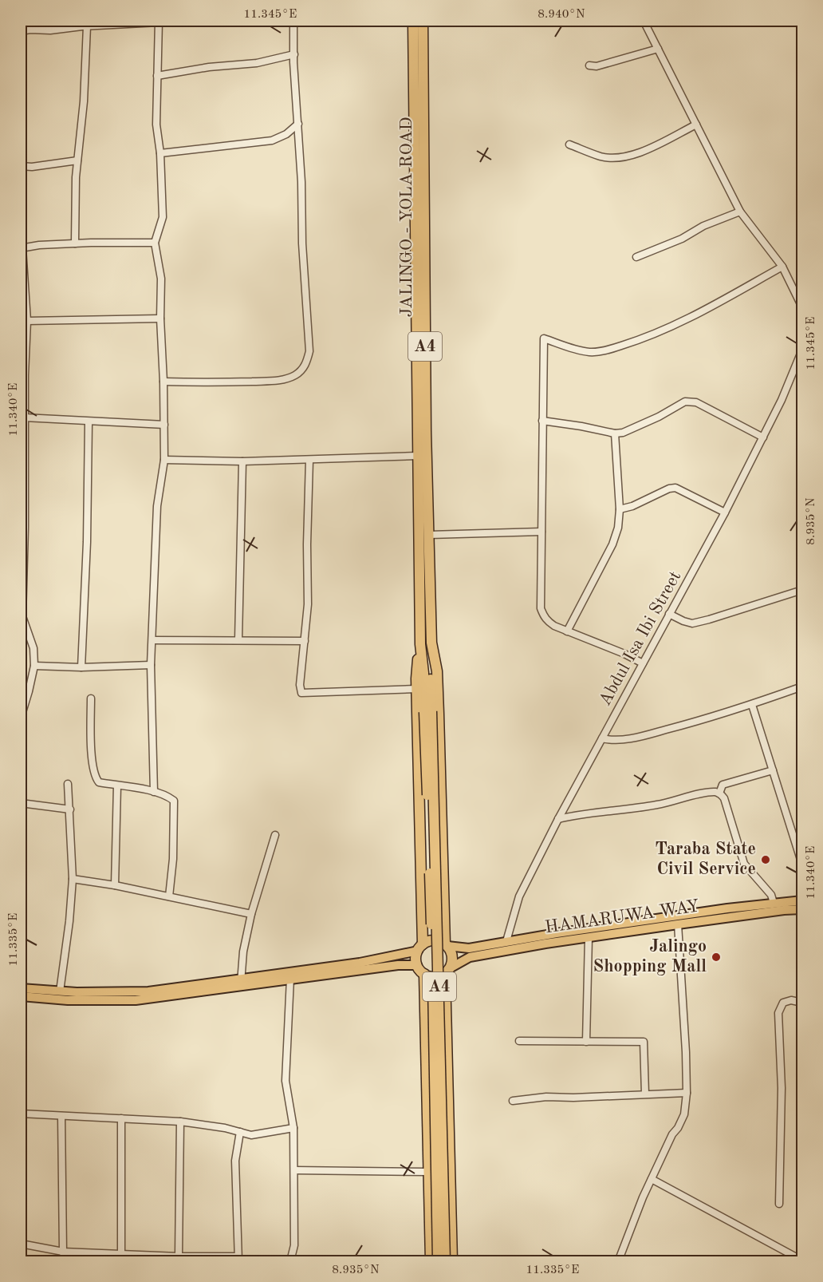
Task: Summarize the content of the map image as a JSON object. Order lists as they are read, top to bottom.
{
  "streets": {
    "highway": ["JALINGO - YOLA ROAD", "A4"],
    "main road": ["HAMARUWA WAY"],
    "street": ["Abdul Isa Ibi Street"]
  },
  "crossings": [
    ["JALINGO - YOLA ROAD", "A4"],
    ["JALINGO - YOLA ROAD", "HAMARUWA WAY"],
    ["A4", "HAMARUWA WAY"]
  ],
  "places": ["Taraba State Civil Service", "Jalingo Shopping Mall"],
  "coordinates": [
    "11.345°E",
    "8.940°N",
    "11.340°E",
    "8.935°N",
    "11.335°E"
  ]
}
